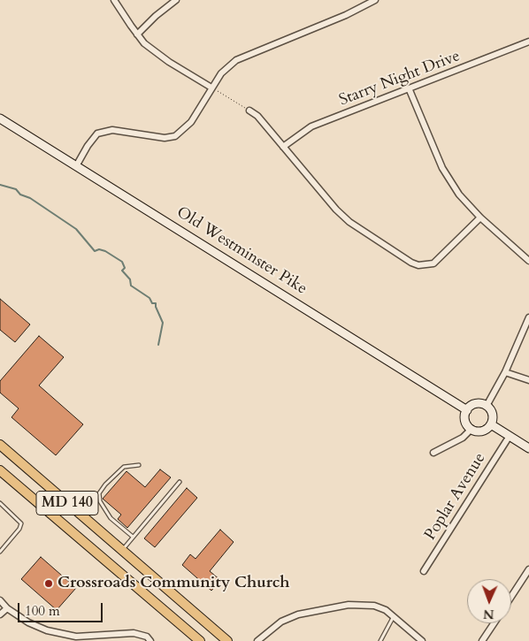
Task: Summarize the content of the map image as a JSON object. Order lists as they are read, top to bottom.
{
  "streets": {
    "highway": ["MD 140"],
    "main road": ["Old Westminster Pike"],
    "street": ["Starry Night Drive", "Poplar Avenue"]
  },
  "places": ["Crossroads Community Church"],
  "scale_bar": "100 m",
  "north": "bottom"
}
